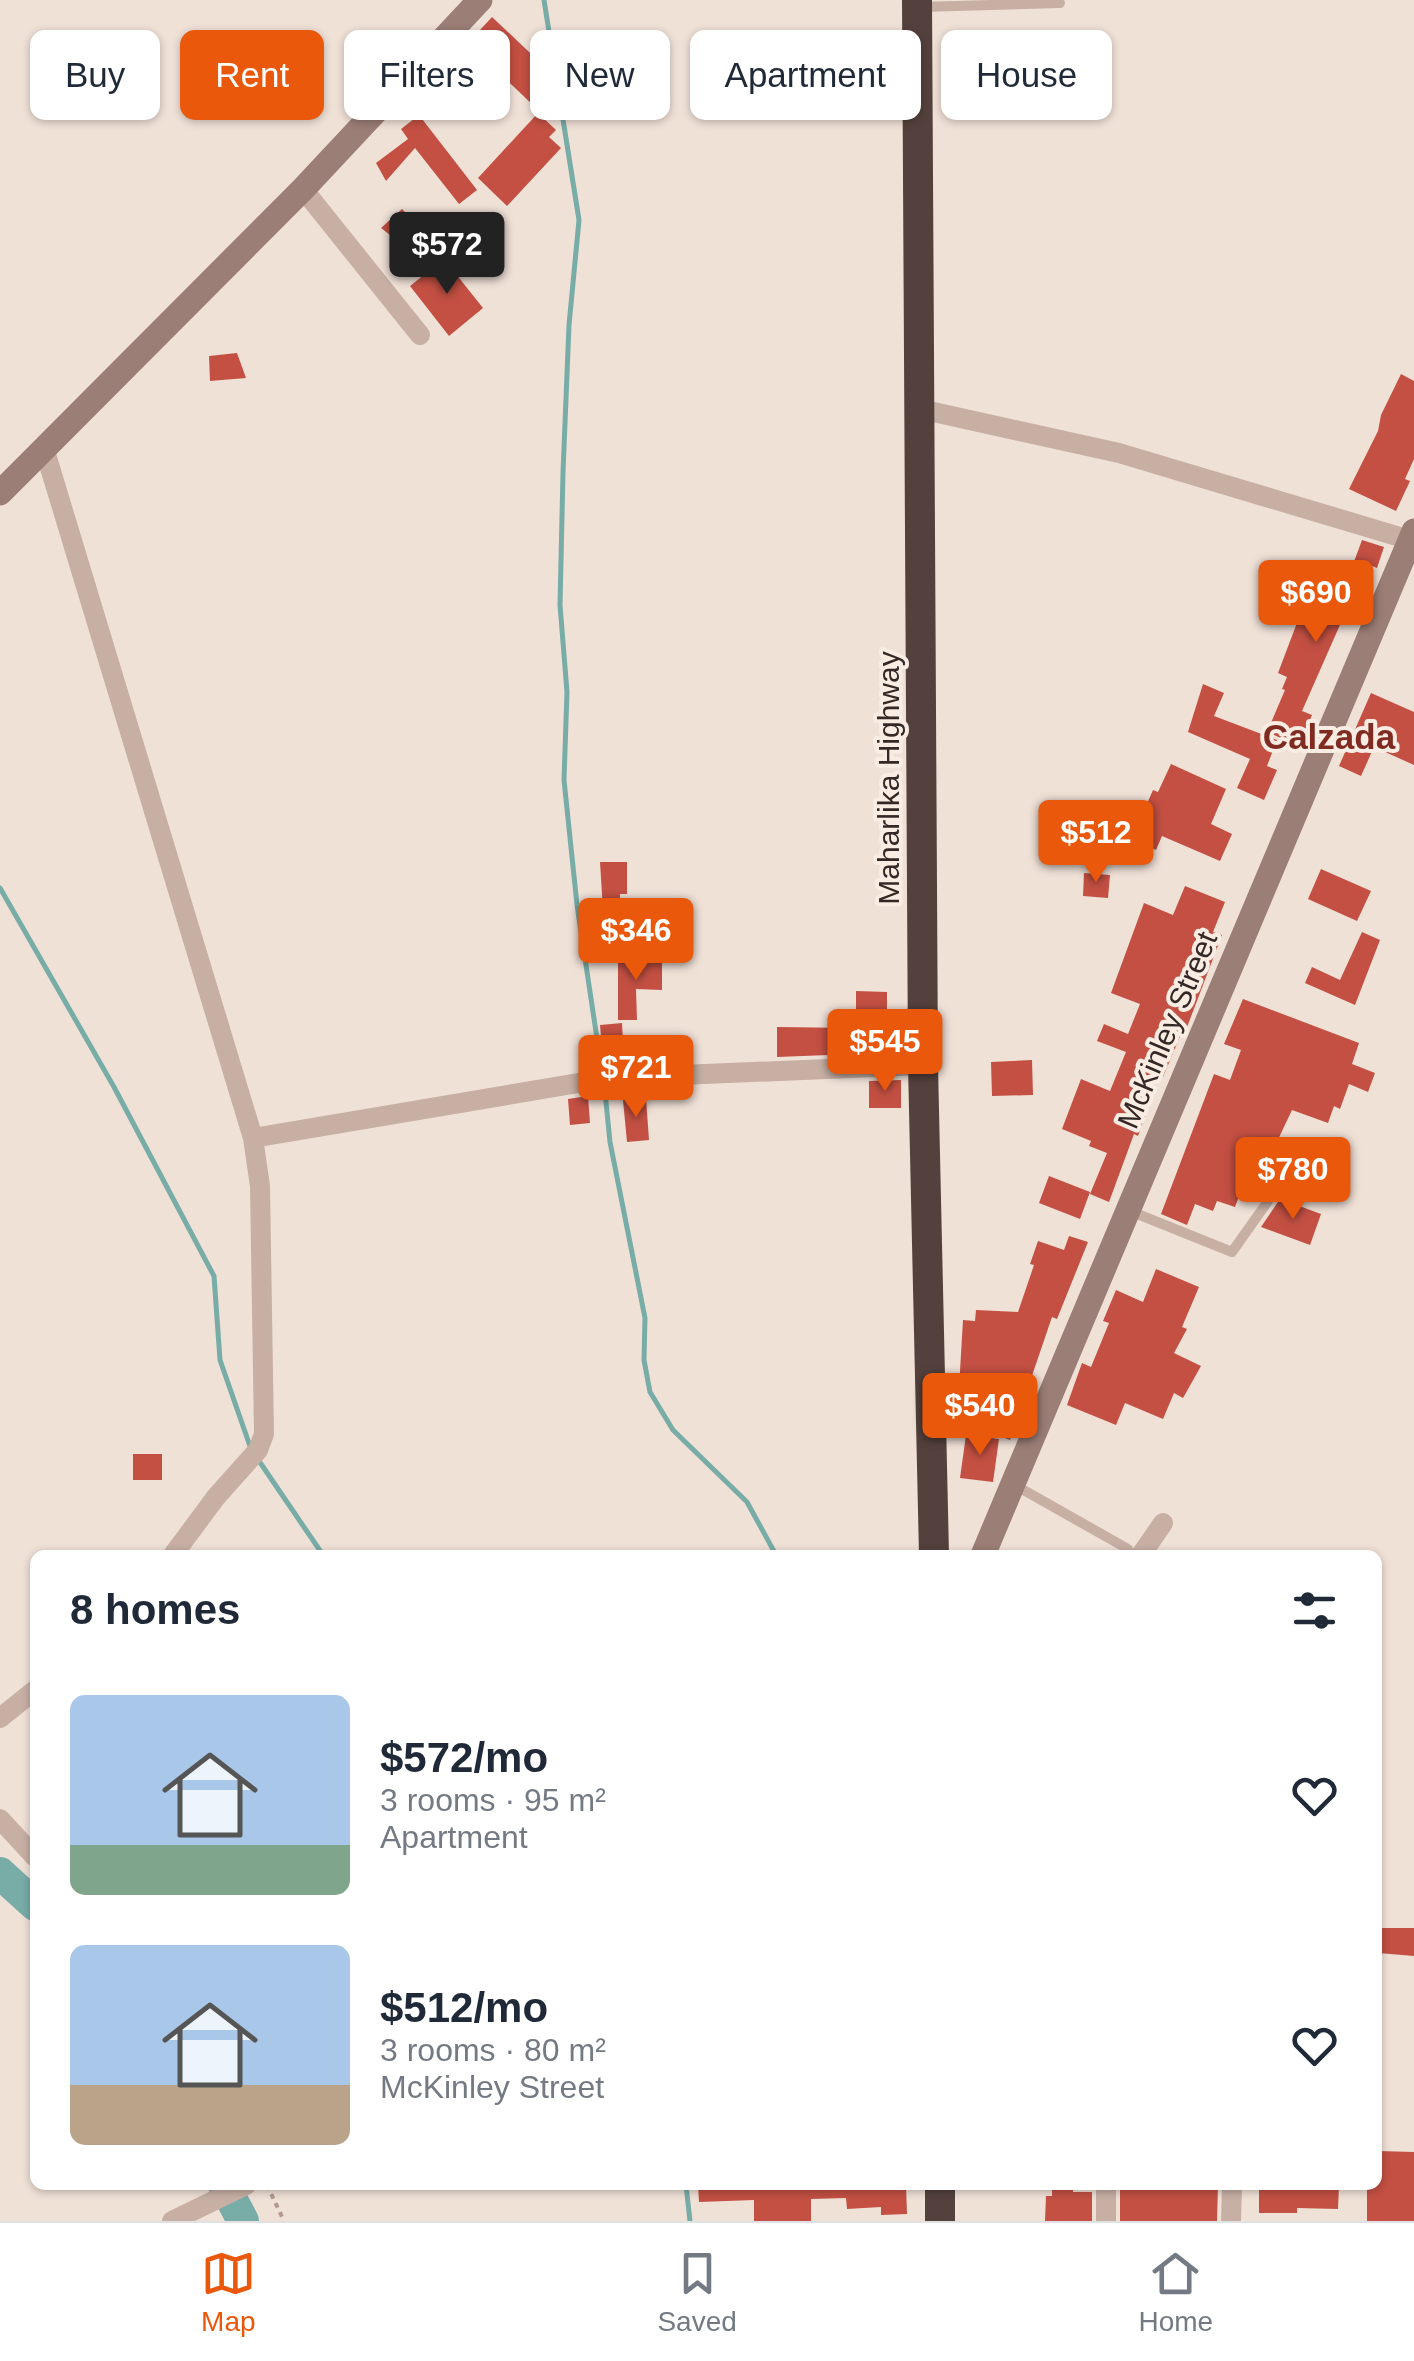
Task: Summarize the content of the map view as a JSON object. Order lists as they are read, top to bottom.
{
  "streets": {
    "highway": ["Maharlika Highway"],
    "main road": ["McKinley Street"]
  },
  "districts": ["Calzada"],
  "page": {
    "chip": [
      "Buy",
      "Rent",
      "Filters",
      "New",
      "Apartment",
      "House"
    ],
    "price": [
      "$572",
      "$690",
      "$512",
      "$346",
      "$545",
      "$721",
      "$780",
      "$540"
    ],
    "heading": "8 homes",
    "list": [
      {
        "name": "$572/mo",
        "note": "3 rooms · 95 m² · Apartment"
      },
      {
        "name": "$512/mo",
        "note": "3 rooms · 80 m² · McKinley Street"
      }
    ],
    "tabs": ["Map", "Saved", "Home"]
  }
}
